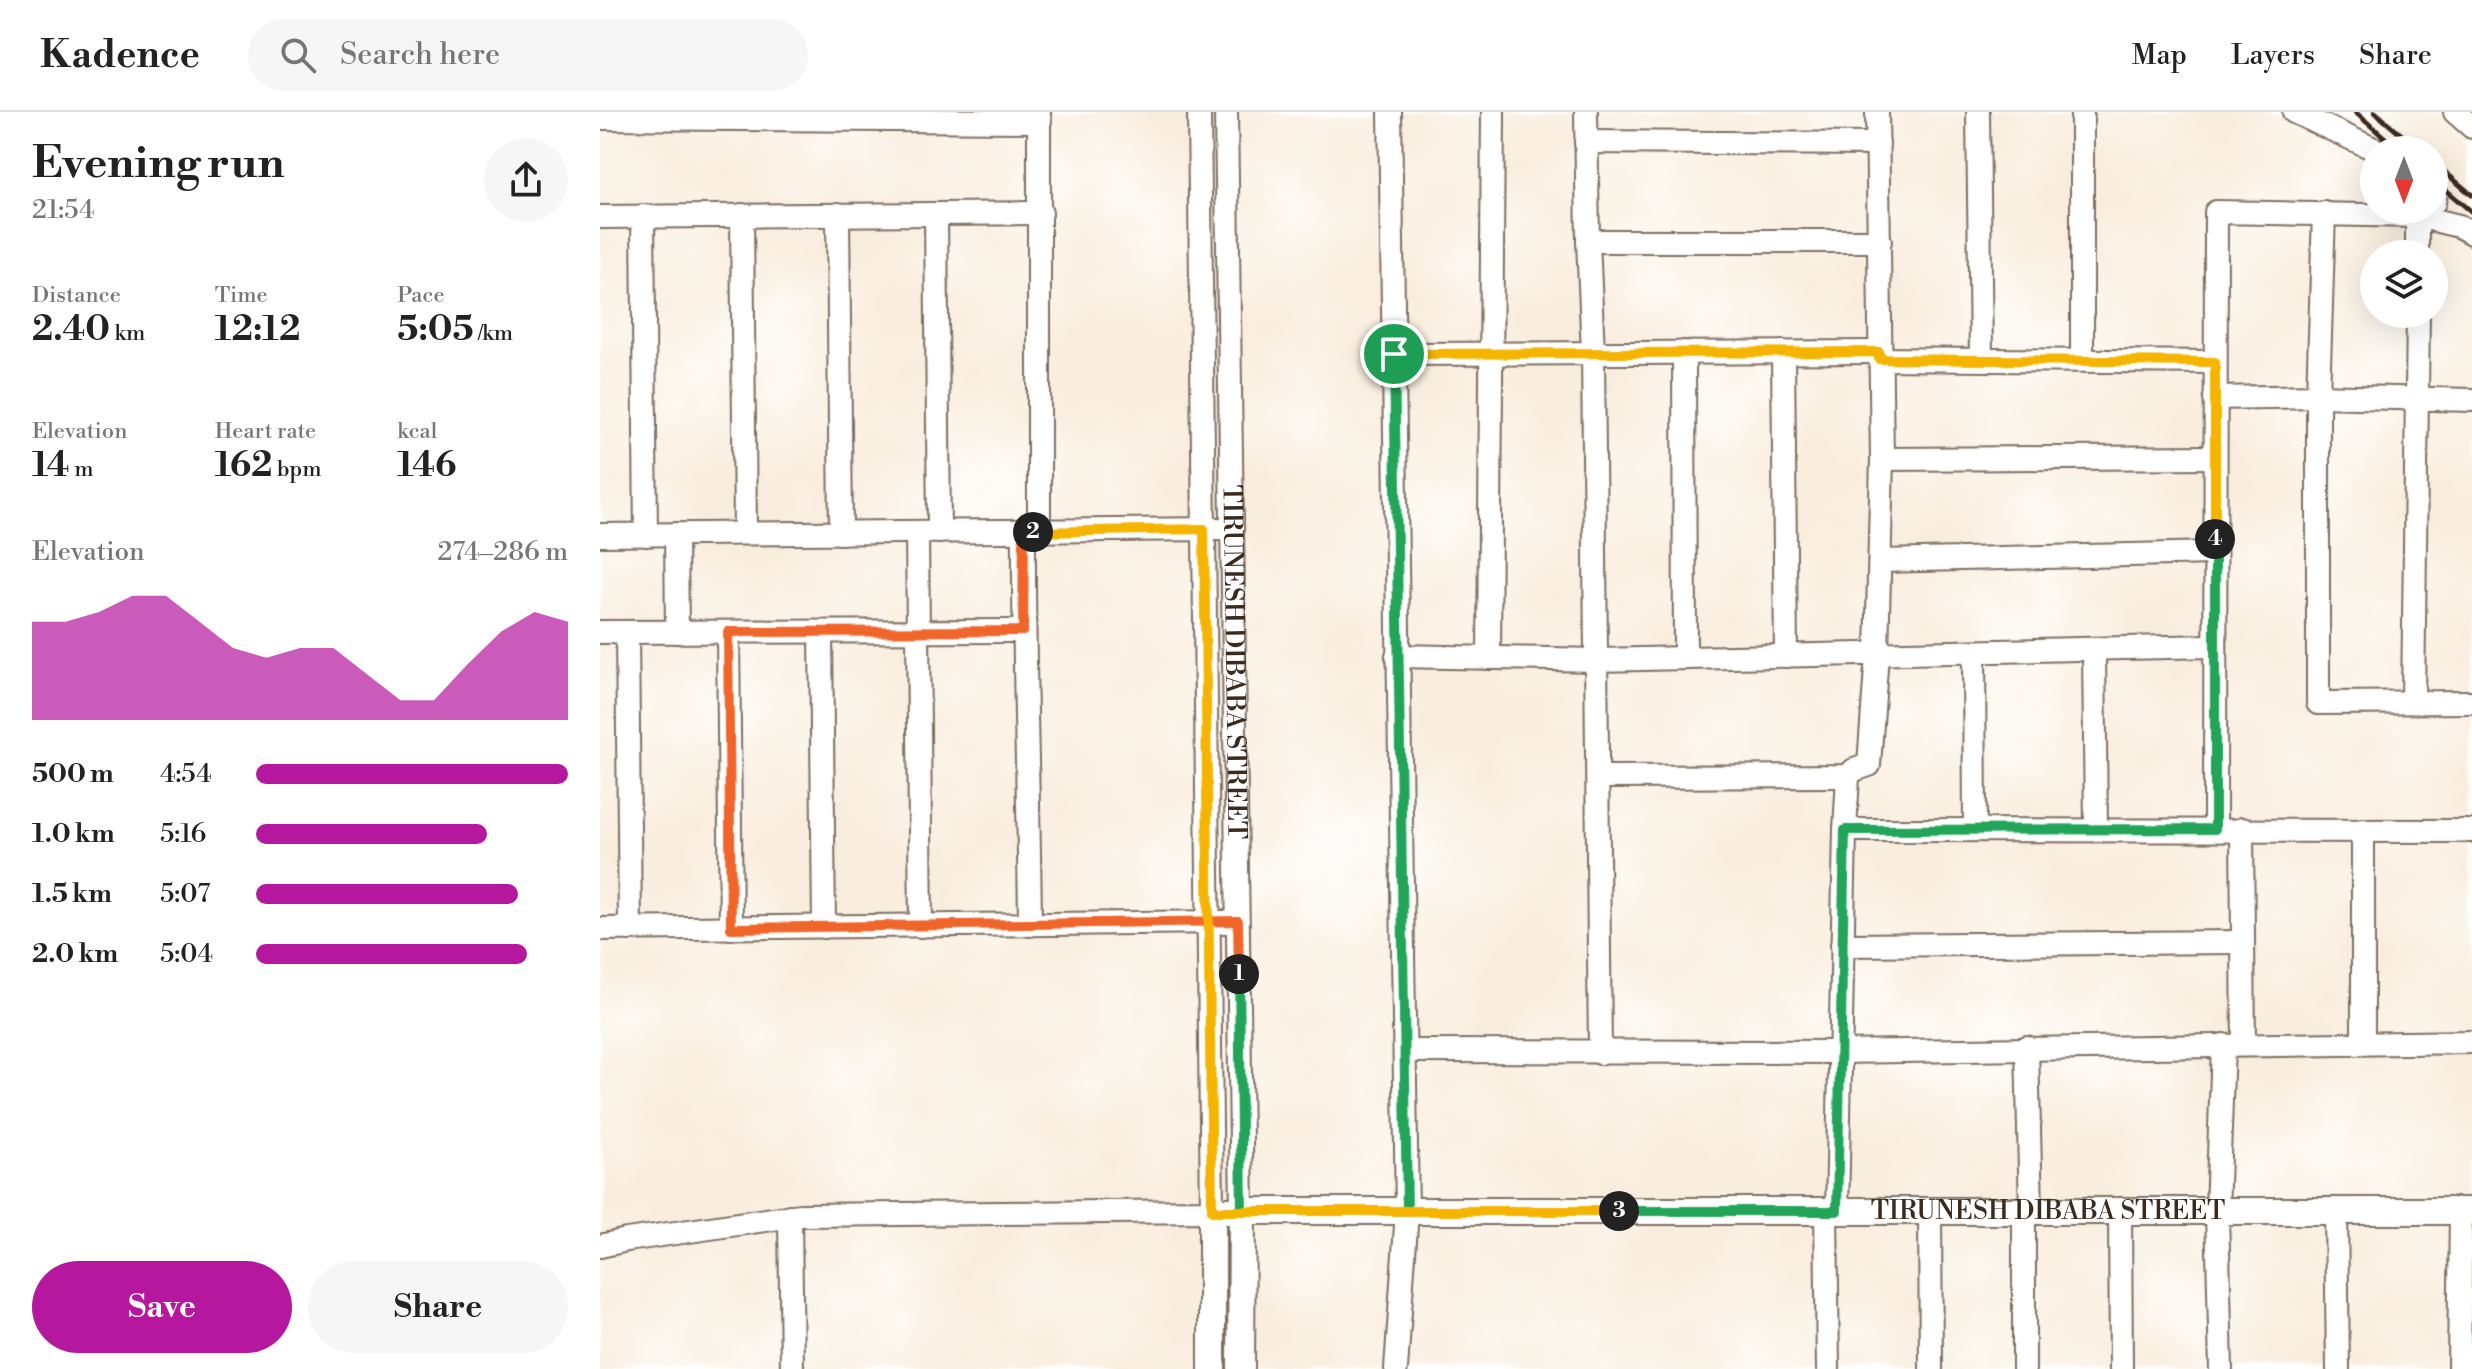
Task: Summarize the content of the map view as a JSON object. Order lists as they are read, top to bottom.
{
  "streets": {
    "main road": ["TIRUNESH DIBABA STREET"]
  },
  "north": "bottom",
  "page": {
    "header": "Kadence",
    "search": "Search here",
    "nav": ["Map", "Layers", "Share"],
    "heading": ["Evening run", "21:54"],
    "stats": [
      ["Distance", "2.40 km"],
      ["Time", "12:12"],
      ["Pace", "5:05 /km"],
      ["Elevation", "14 m"],
      ["Heart rate", "162 bpm"],
      ["kcal", "146"]
    ],
    "pins": [
      "2",
      "4",
      "1",
      "3"
    ],
    "chart": ["Elevation", "274–286 m"],
    "list": [
      {
        "name": "500 m",
        "note": "4:54"
      },
      {
        "name": "1.0 km",
        "note": "5:16"
      },
      {
        "name": "1.5 km",
        "note": "5:07"
      },
      {
        "name": "2.0 km",
        "note": "5:04"
      }
    ],
    "buttons": ["Save", "Share"]
  }
}
